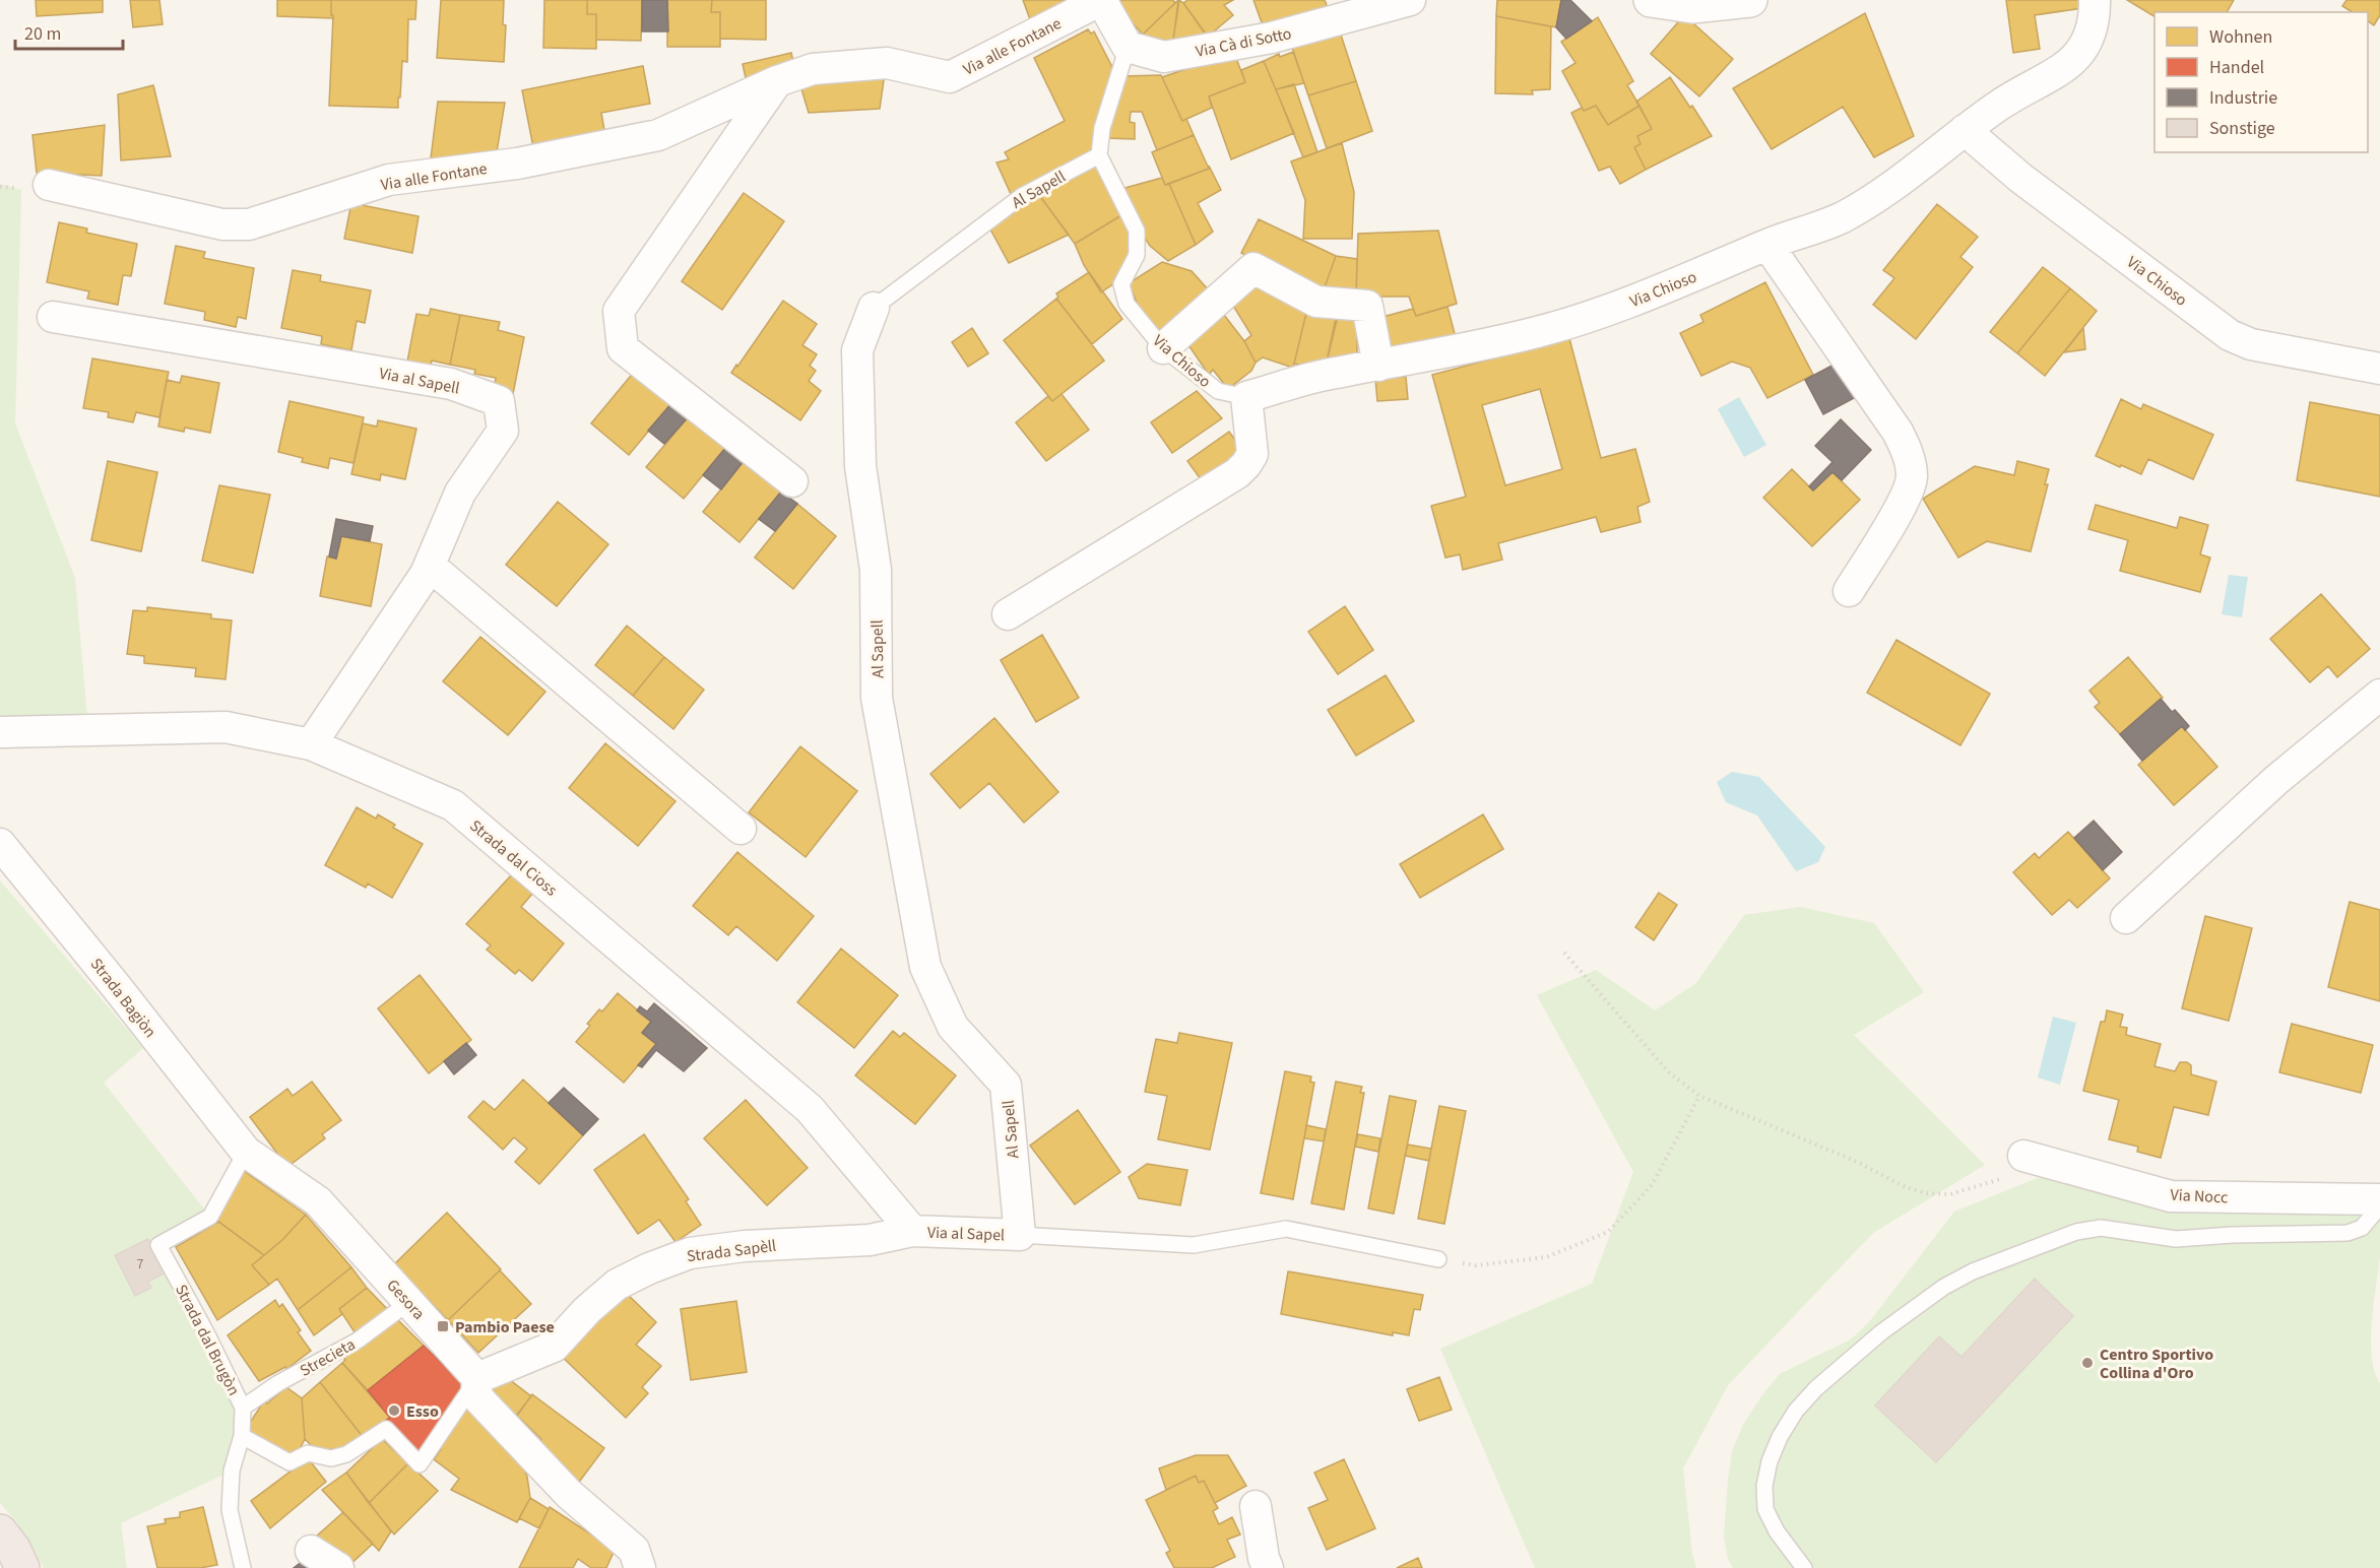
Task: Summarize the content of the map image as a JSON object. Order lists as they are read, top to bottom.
{
  "streets": {
    "street": [
      "Via Cà di Sotto",
      "Via alle Fontane",
      "Al Sapell",
      "Via Chioso",
      "Via al Sapell",
      "Strada dal Cioss",
      "Strada Bagiòn",
      "Via Nocc",
      "Via al Sapel",
      "Strada Sapèll",
      "Gesora"
    ],
    "lane": ["Strada dal Brugòn", "Strecieta"]
  },
  "crossings": [
    ["Al Sapell", "Via Chioso"],
    ["Al Sapell", "Via al Sapel"],
    ["Via al Sapell", "Strada dal Cioss"],
    ["Strada dal Cioss", "Via al Sapel"],
    ["Strada dal Cioss", "Strada Sapèll"],
    ["Strada Bagiòn", "Gesora"],
    ["Strada Bagiòn", "Strada dal Brugòn"],
    ["Via al Sapel", "Strada Sapèll"],
    ["Strada Sapèll", "Gesora"],
    ["Gesora", "Strada dal Brugòn"],
    ["Gesora", "Strecieta"],
    ["Strada dal Brugòn", "Strecieta"]
  ],
  "places": {
    "transit": ["Pambio Paese"],
    "other": ["Centro Sportivo Collina d'Oro", "Esso"]
  },
  "house_numbers": ["7"],
  "legend": [
    "Wohnen",
    "Handel",
    "Industrie",
    "Sonstige"
  ],
  "scale_bar": "20 m"
}
